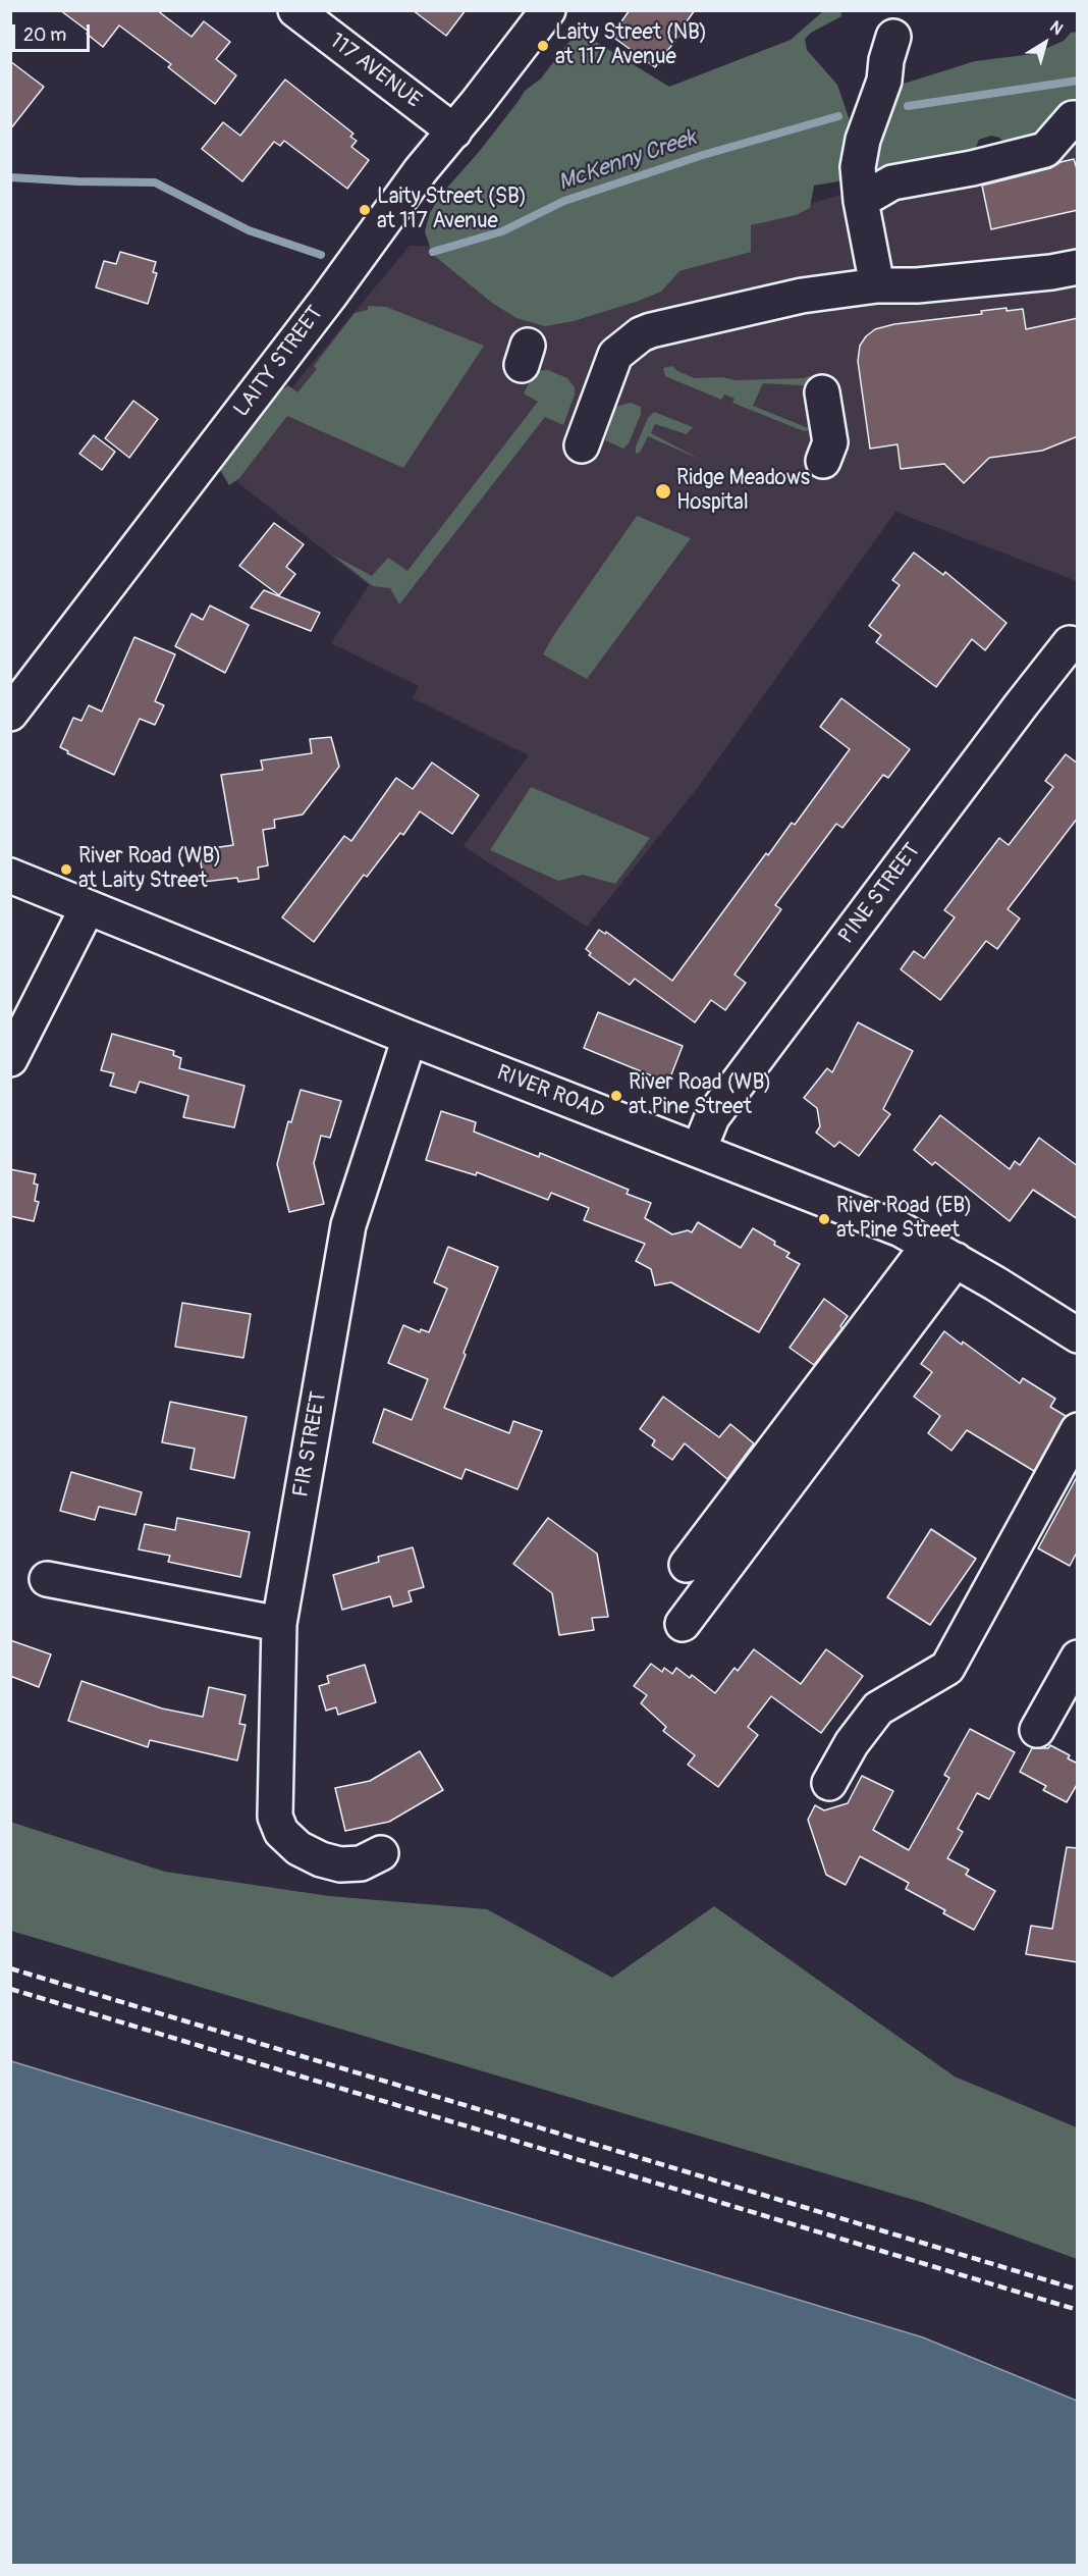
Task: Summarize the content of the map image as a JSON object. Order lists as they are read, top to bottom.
{
  "streets": {
    "street": [
      "117 AVENUE",
      "LAITY STREET",
      "PINE STREET",
      "RIVER ROAD",
      "FIR STREET"
    ]
  },
  "crossings": [
    ["117 AVENUE", "LAITY STREET"],
    ["PINE STREET", "RIVER ROAD"],
    ["RIVER ROAD", "FIR STREET"]
  ],
  "water": ["McKenny Creek"],
  "places": [
    "Laity Street (NB) at 117 Avenue",
    "Laity Street (SB) at 117 Avenue",
    "Ridge Meadows Hospital",
    "River Road (WB) at Laity Street",
    "River Road (WB) at Pine Street",
    "River Road (EB) at Pine Street"
  ],
  "scale_bar": "20 m",
  "north": "top right"
}
